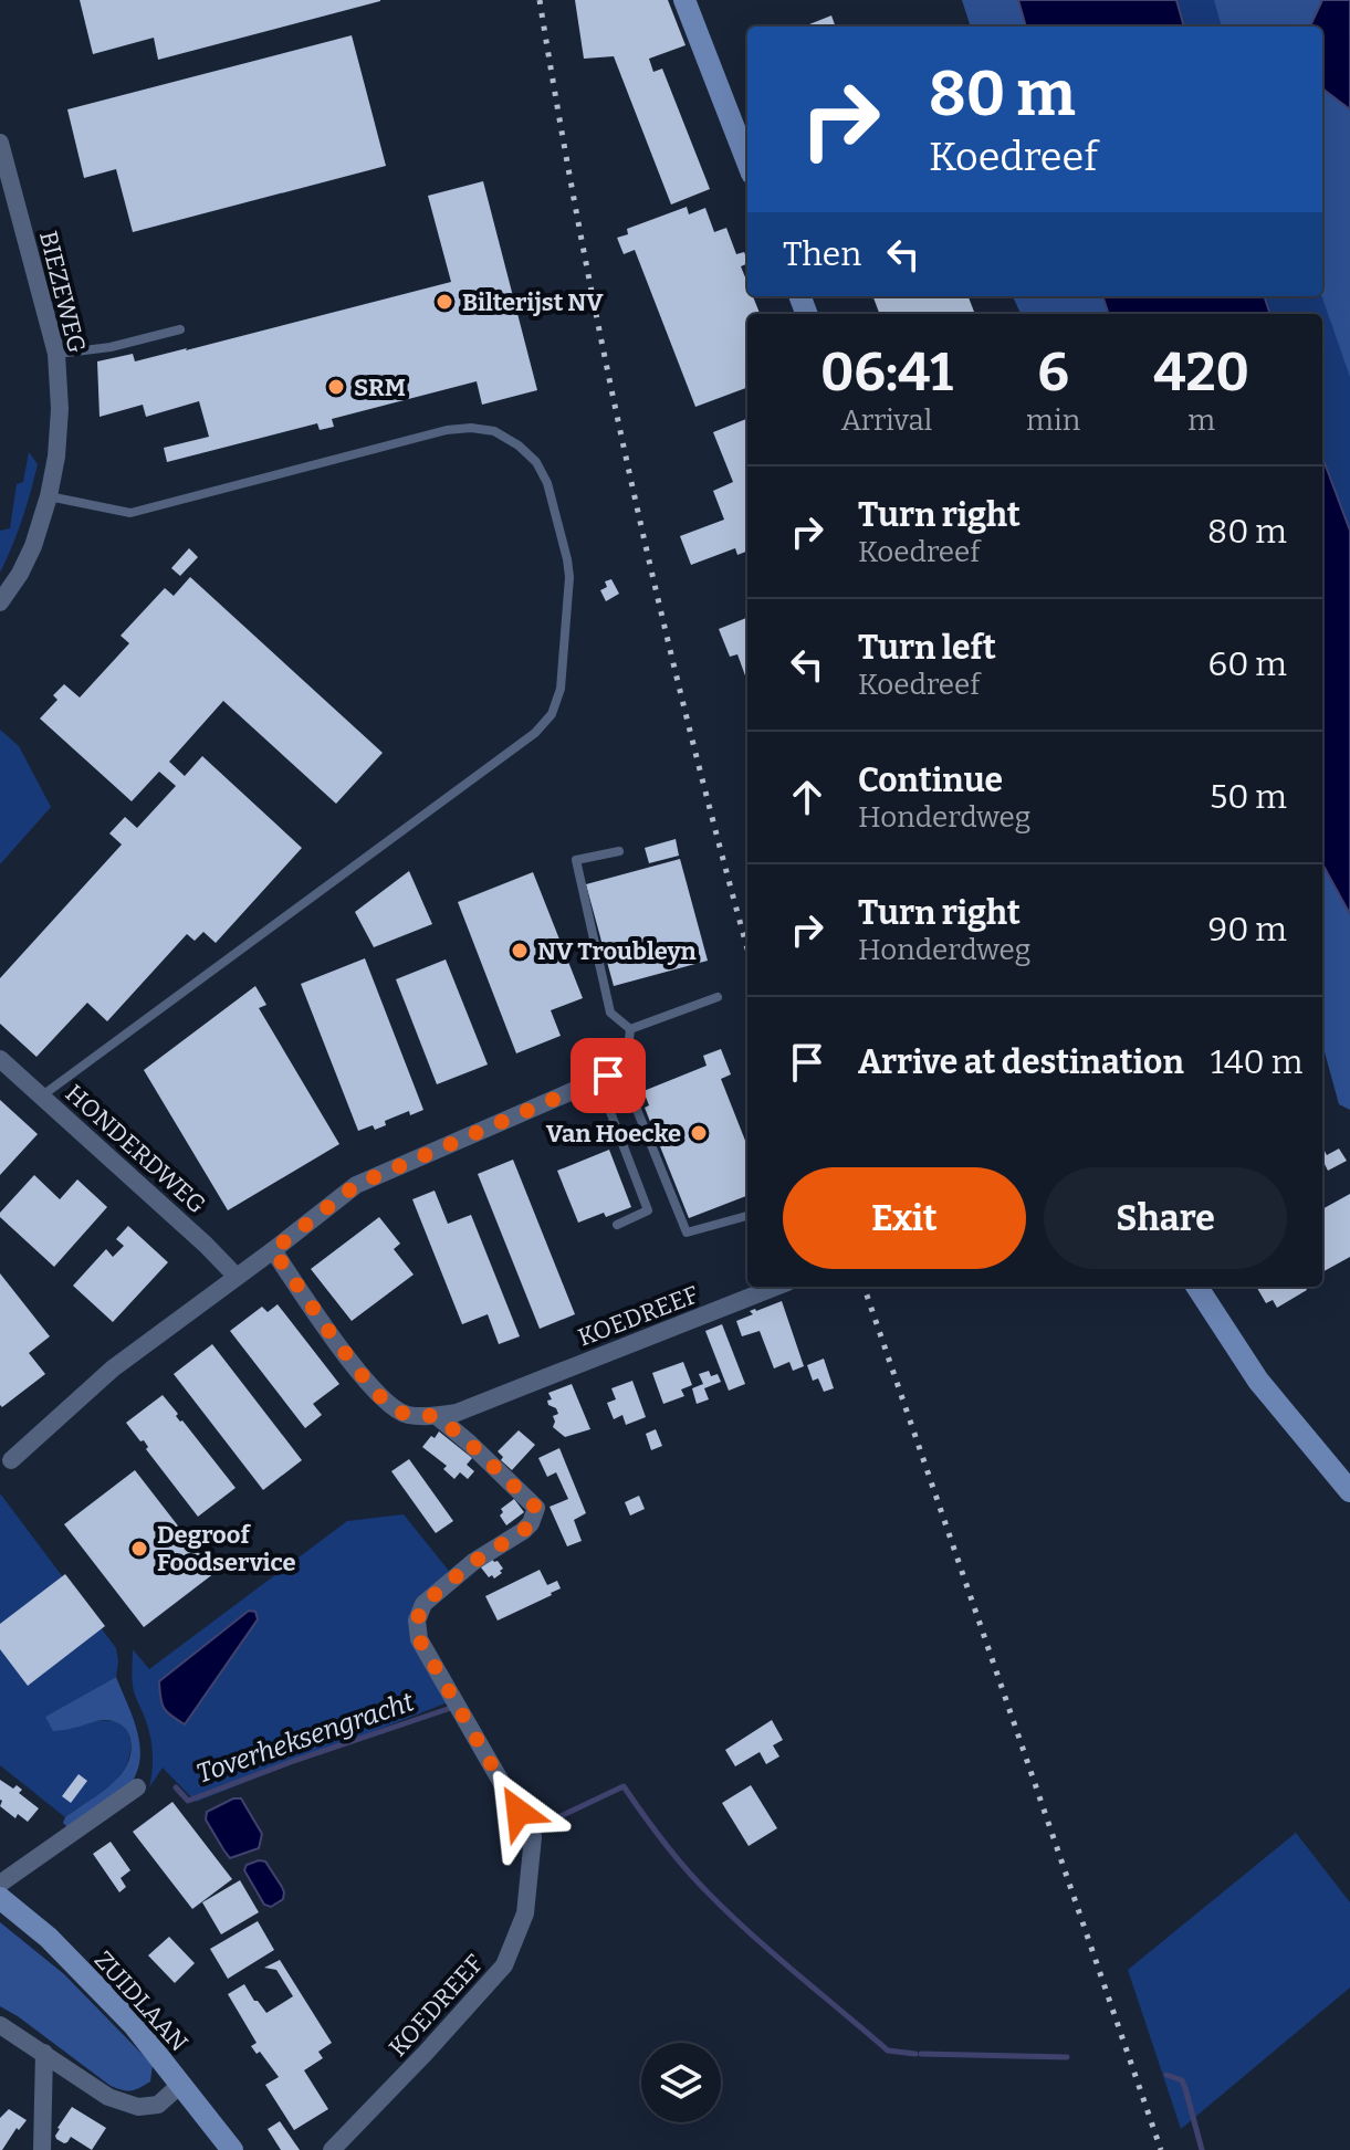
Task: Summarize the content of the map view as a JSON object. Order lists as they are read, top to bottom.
{
  "streets": {
    "street": [
      "BIEZEWEG",
      "HONDERDWEG",
      "KOEDREEF",
      "ZUIDLAAN"
    ]
  },
  "water": ["Toverheksengracht"],
  "places": [
    "Bilterijst NV",
    "SRM",
    "NV Troubleyn",
    "Van Hoecke",
    "Degroof Foodservice"
  ],
  "page": {
    "turn": ["80 m", "Koedreef"],
    "then": "Then",
    "eta": [
      "06:41",
      "Arrival",
      "6",
      "min",
      "420",
      "m"
    ],
    "list": [
      {
        "name": "Turn right",
        "note": "Koedreef",
        "value": "80 m"
      },
      {
        "name": "Turn left",
        "note": "Koedreef",
        "value": "60 m"
      },
      {
        "name": "Continue",
        "note": "Honderdweg",
        "value": "50 m"
      },
      {
        "name": "Turn right",
        "note": "Honderdweg",
        "value": "90 m"
      },
      {
        "name": "Arrive at destination",
        "value": "140 m"
      }
    ],
    "buttons": ["Exit", "Share"]
  }
}
